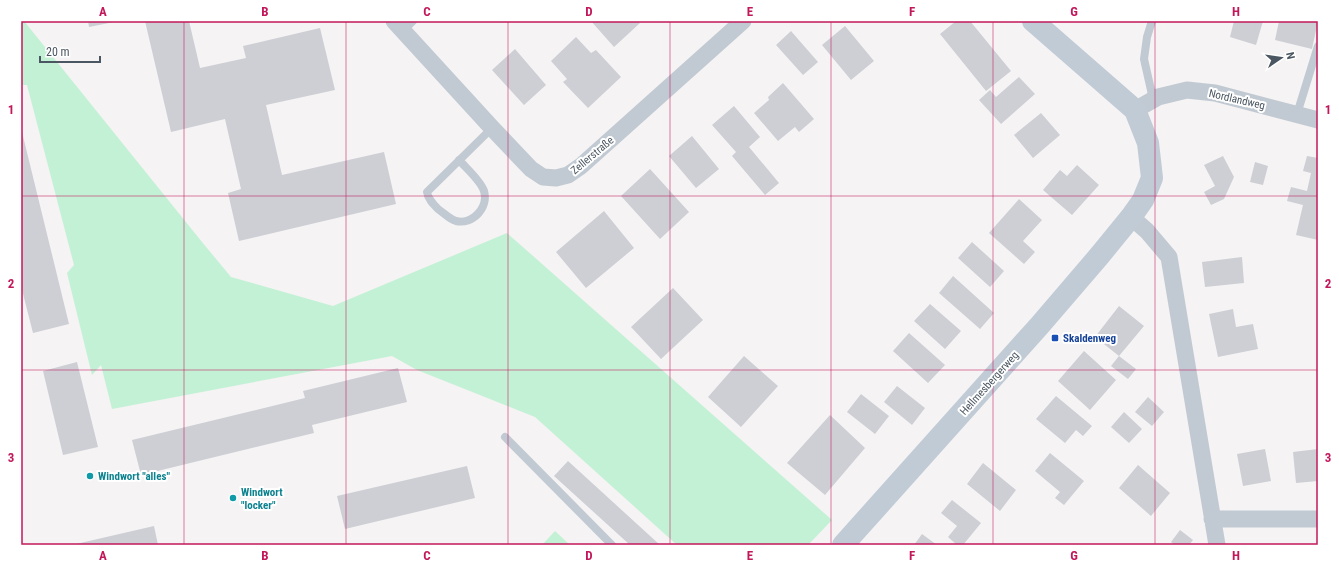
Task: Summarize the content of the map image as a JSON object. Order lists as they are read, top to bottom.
{
  "streets": {
    "street": ["Nordlandweg", "Zellerstraße", "Hellmesbergerweg"]
  },
  "places": {
    "transit": ["Skaldenweg"],
    "other": ["Windwort \"alles\"", "Windwort \"locker\""]
  },
  "scale_bar": "20 m",
  "north": "right",
  "grid": {
    "columns": [
      "A",
      "B",
      "C",
      "D",
      "E",
      "F",
      "G",
      "H"
    ],
    "rows": ["1", "2", "3"]
  }
}
